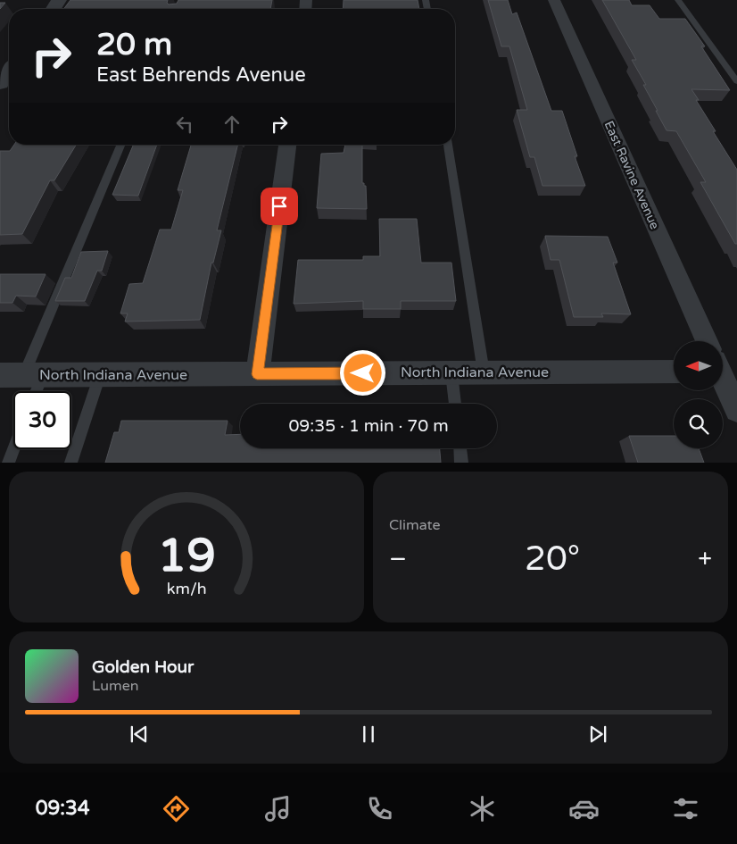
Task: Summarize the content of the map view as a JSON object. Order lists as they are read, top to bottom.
{
  "streets": {
    "street": ["East Ravine Avenue", "North Indiana Avenue"]
  },
  "north": "left",
  "page": {
    "turn": ["20 m", "East Behrends Avenue"],
    "limit": "30",
    "trip": "09:35 · 1 min · 70 m",
    "tile": "Climate",
    "heat": ["−", "20°", "+"],
    "song": ["Golden Hour", "Lumen"],
    "tabs": "09:34",
    "gauge": ["19", "km/h"]
  }
}
